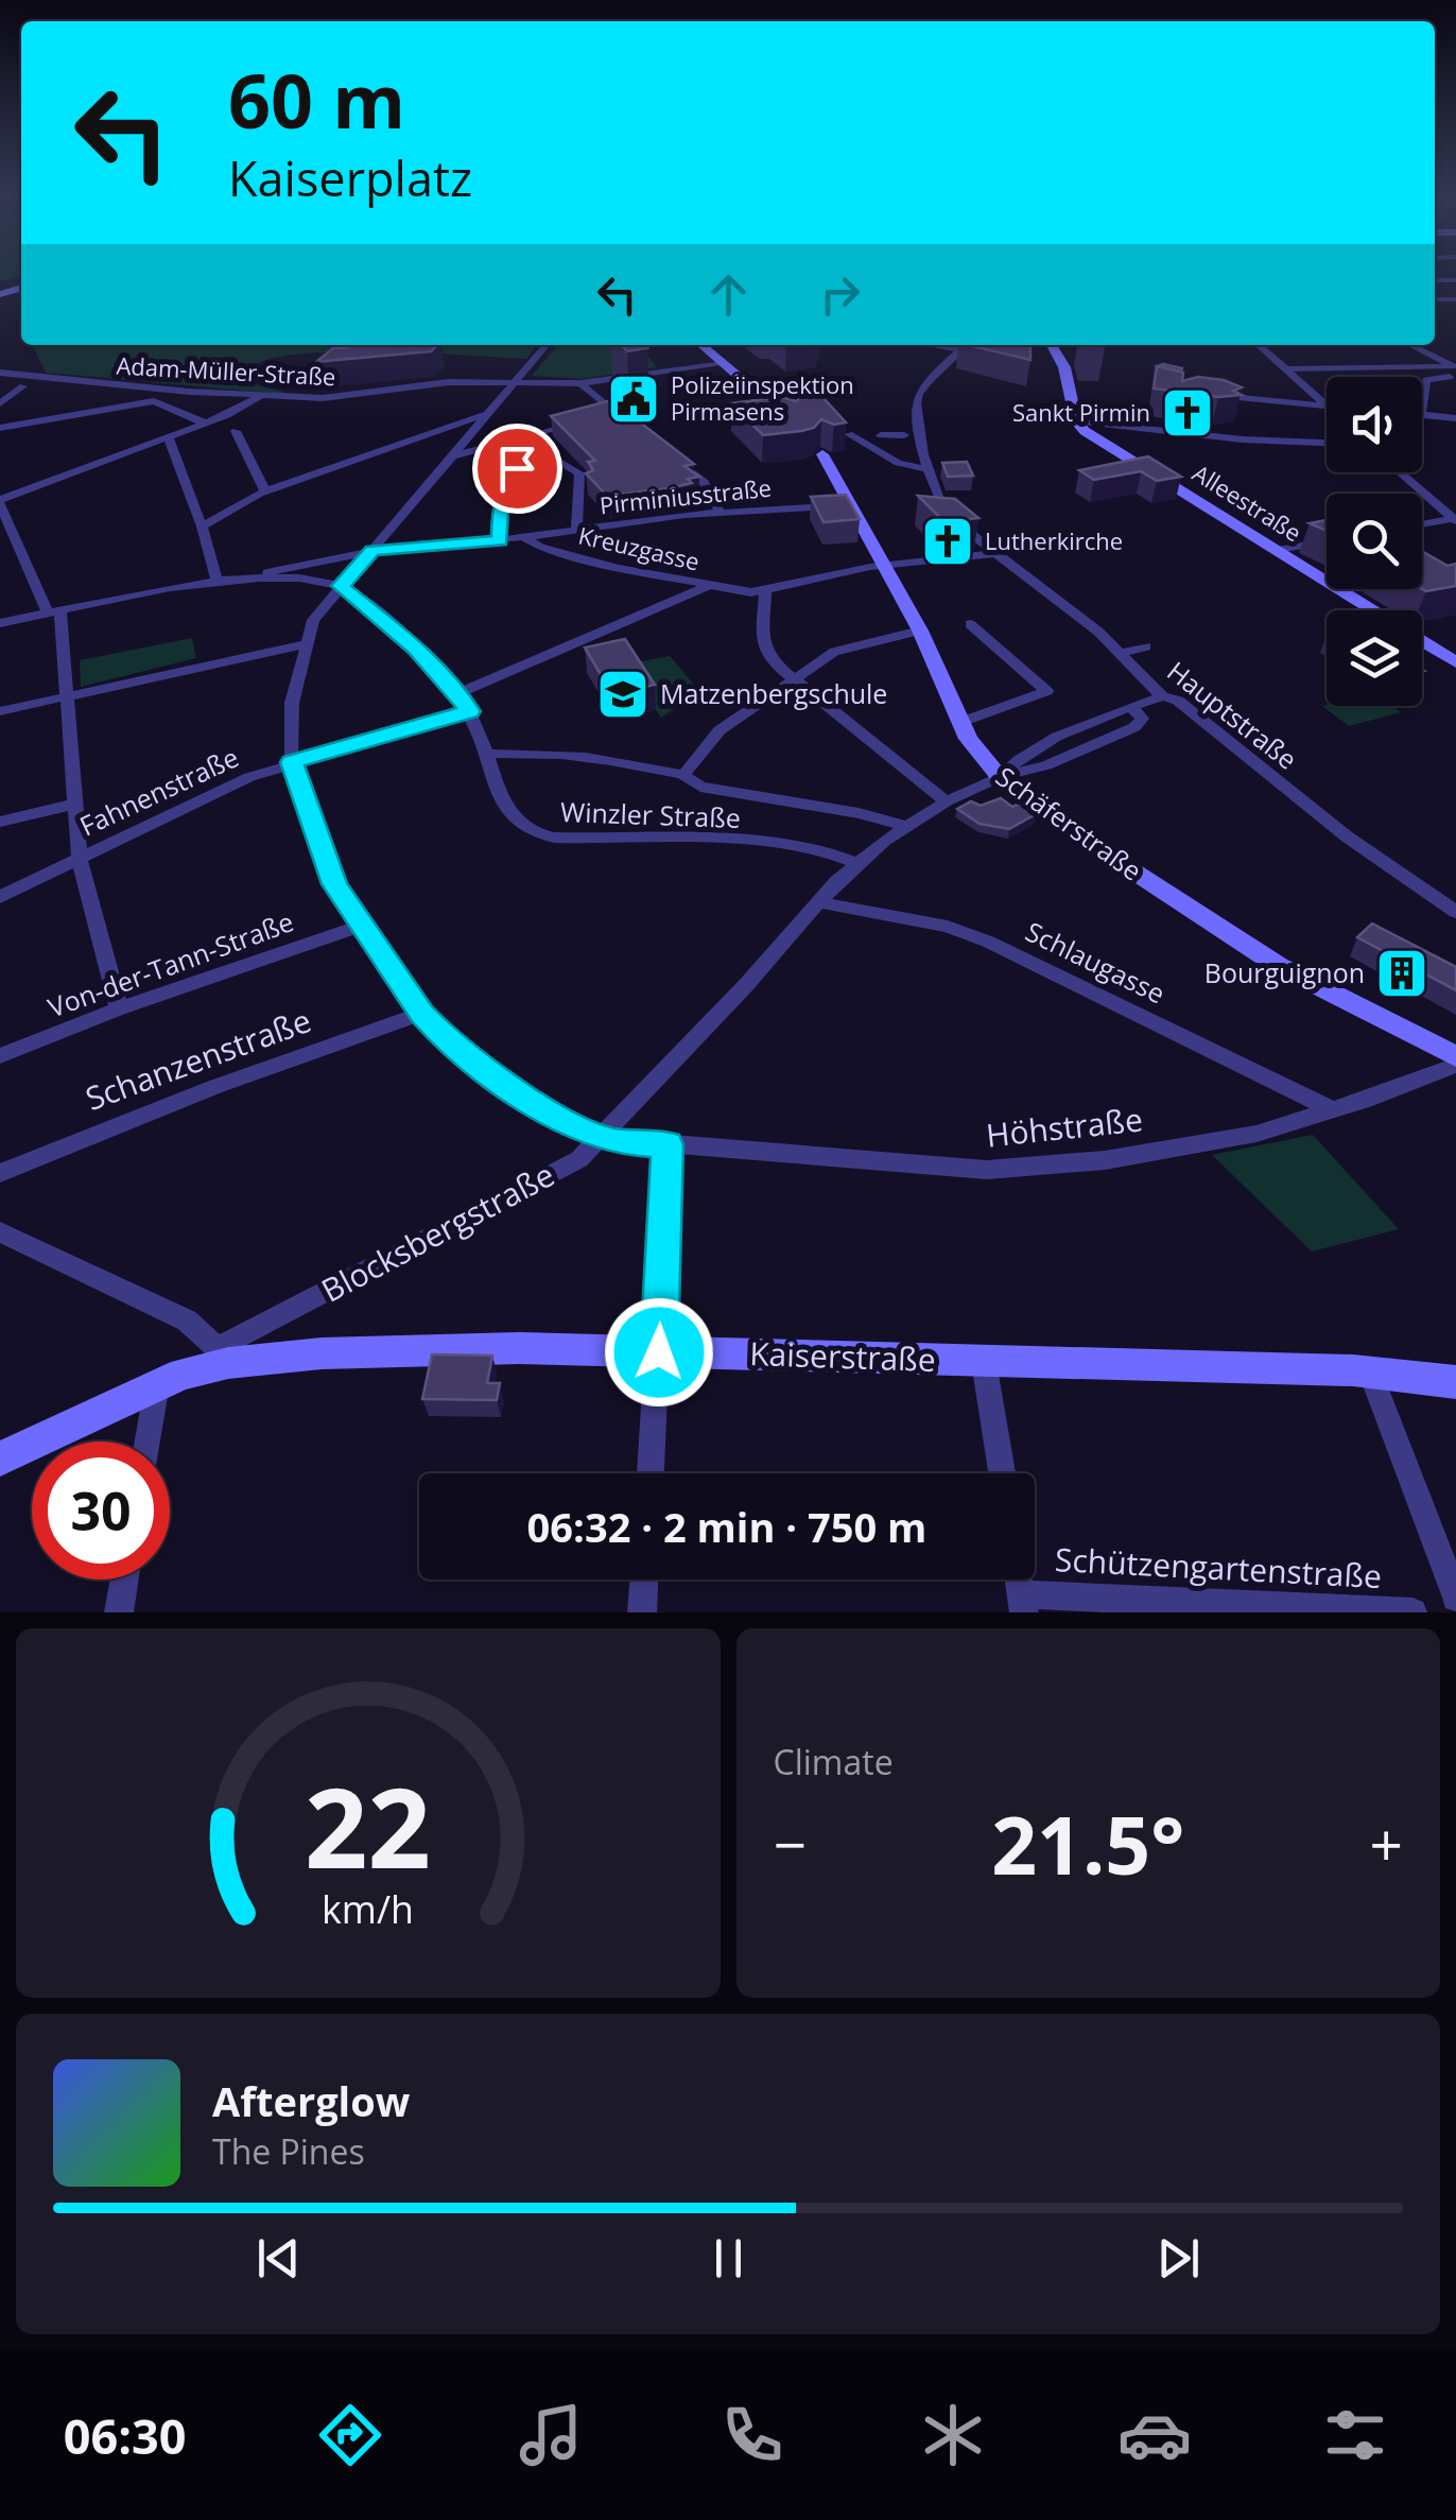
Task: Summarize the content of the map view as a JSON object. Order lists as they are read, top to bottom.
{
  "streets": {
    "main road": [
      "Alleestraße",
      "Schäferstraße",
      "Blocksbergstraße",
      "Kaiserstraße"
    ],
    "street": [
      "Adam-Müller-Straße",
      "Pirminiusstraße",
      "Kreuzgasse",
      "Hauptstraße",
      "Fahnenstraße",
      "Winzler Straße",
      "Schlaugasse",
      "Von-der-Tann-Straße",
      "Schanzenstraße",
      "Höhstraße",
      "Schützengartenstraße"
    ]
  },
  "crossings": [
    ["Pirminiusstraße", "Kreuzgasse"],
    ["Pirminiusstraße", "Schäferstraße"],
    ["Kreuzgasse", "Hauptstraße"],
    ["Kreuzgasse", "Winzler Straße"],
    ["Kreuzgasse", "Schäferstraße"],
    ["Hauptstraße", "Blocksbergstraße"],
    ["Fahnenstraße", "Winzler Straße"],
    ["Winzler Straße", "Blocksbergstraße"],
    ["Schäferstraße", "Blocksbergstraße"],
    ["Schlaugasse", "Höhstraße"],
    ["Schlaugasse", "Blocksbergstraße"],
    ["Höhstraße", "Blocksbergstraße"],
    ["Blocksbergstraße", "Kaiserstraße"]
  ],
  "places": {
    "public building": ["Polizeiinspektion Pirmasens"],
    "church": ["Sankt Pirmin", "Lutherkirche"],
    "school or university": ["Matzenbergschule"],
    "building": ["Bourguignon"]
  },
  "page": {
    "turn": ["60 m", "Kaiserplatz"],
    "limit": "30",
    "trip": "06:32 · 2 min · 750 m",
    "tile": "Climate",
    "heat": ["−", "21.5°", "+"],
    "song": ["Afterglow", "The Pines"],
    "tabs": "06:30",
    "gauge": ["22", "km/h"]
  }
}
